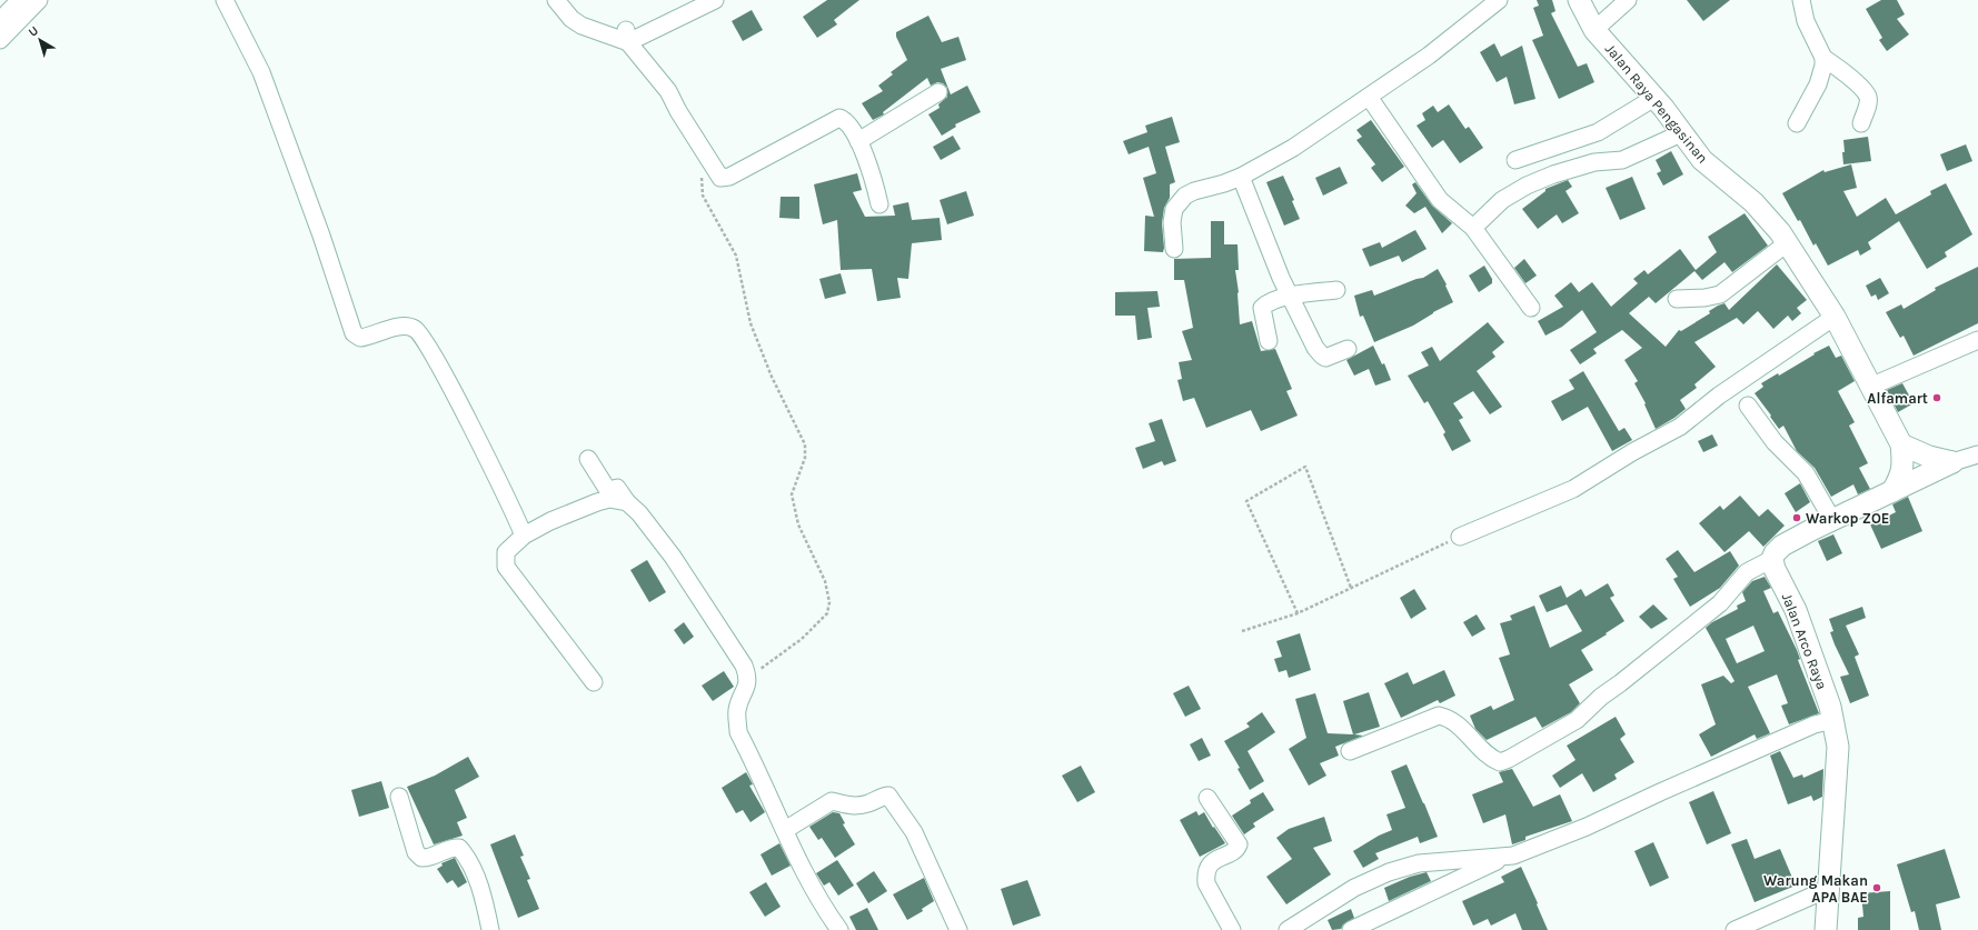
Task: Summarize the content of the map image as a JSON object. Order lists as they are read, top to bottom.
{
  "streets": {
    "main road": ["Jalan Raya Pengasinan", "Jalan Arco Raya"]
  },
  "places": ["Alfamart", "Warkop ZOE", "Warung Makan APA BAE"],
  "north": "top left"
}
